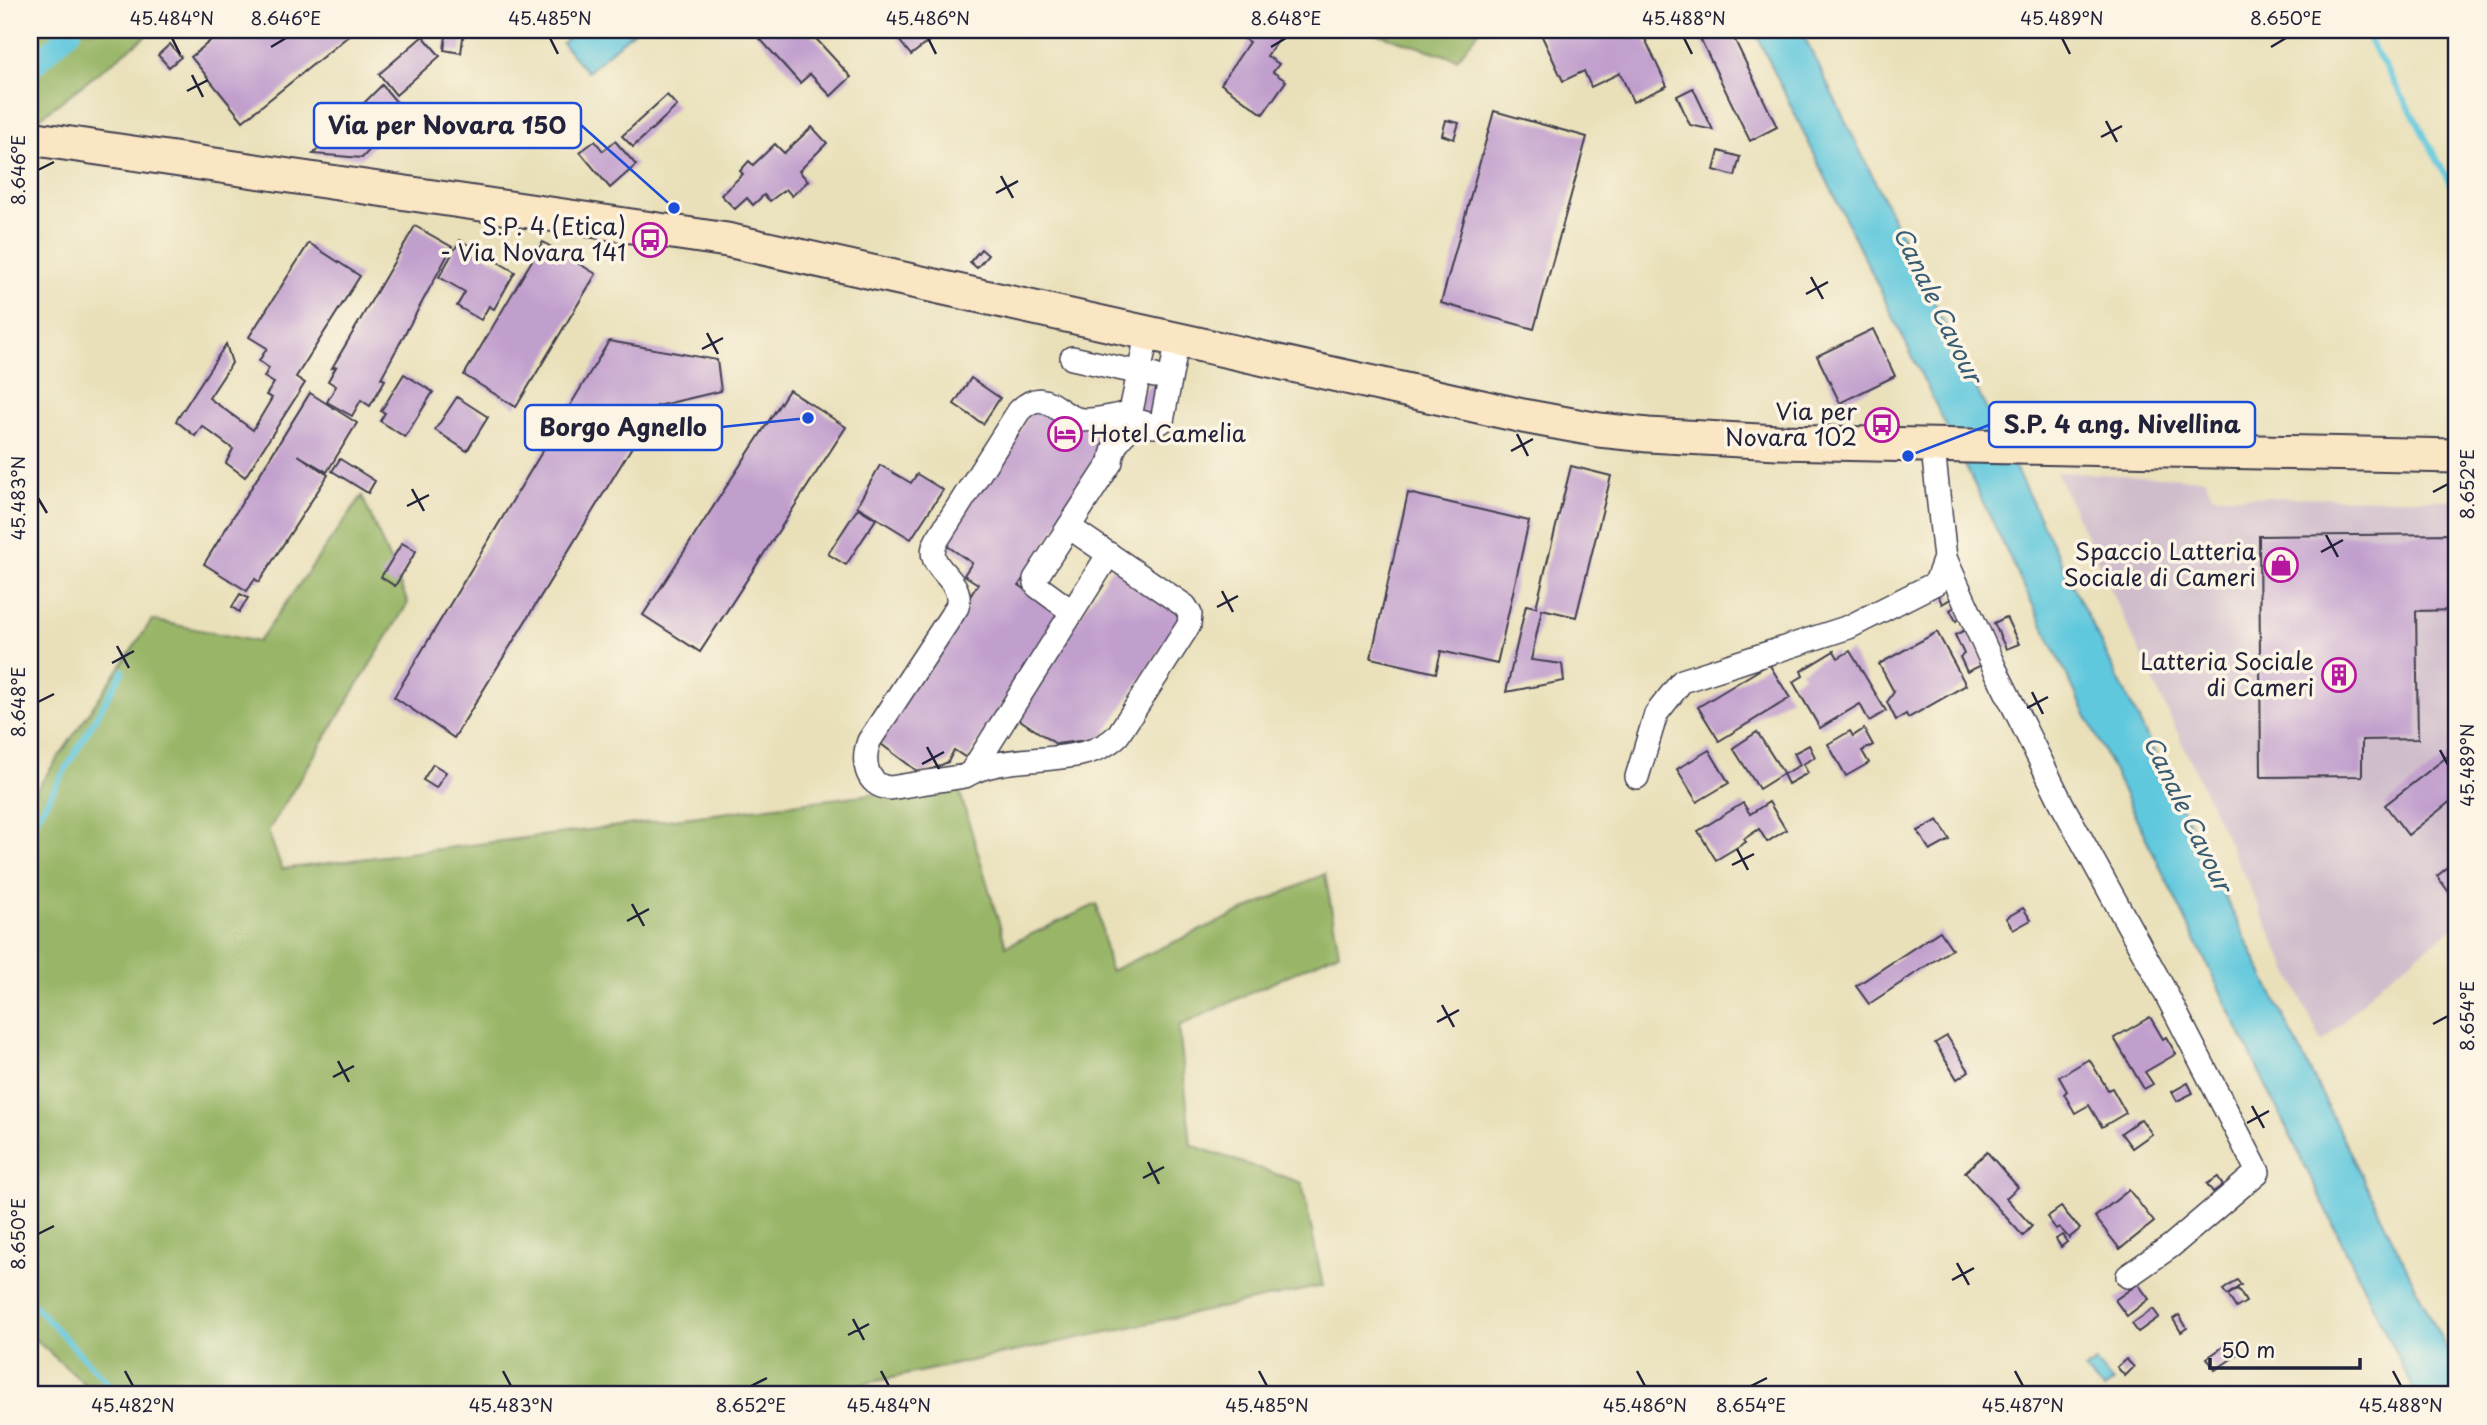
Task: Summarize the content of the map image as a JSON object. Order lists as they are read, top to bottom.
{
  "water": ["Canale Cavour"],
  "places": {
    "other": ["Via per Novara 150", "Borgo Agnello", "S.P. 4 ang. Nivellina"],
    "bus stop": ["S.P. 4 (Etica) - Via Novara 141", "Via per Novara 102"],
    "hotel": ["Hotel Camelia"],
    "shop": ["Spaccio Latteria Sociale di Cameri"],
    "building": ["Latteria Sociale di Cameri"]
  },
  "scale_bar": "50 m",
  "coordinates": [
    "45.484°N",
    "8.646°E",
    "45.485°N",
    "45.486°N",
    "8.648°E",
    "45.488°N",
    "45.489°N",
    "8.650°E",
    "8.652°E",
    "45.483°N",
    "8.654°E",
    "45.482°N",
    "45.487°N"
  ]
}
